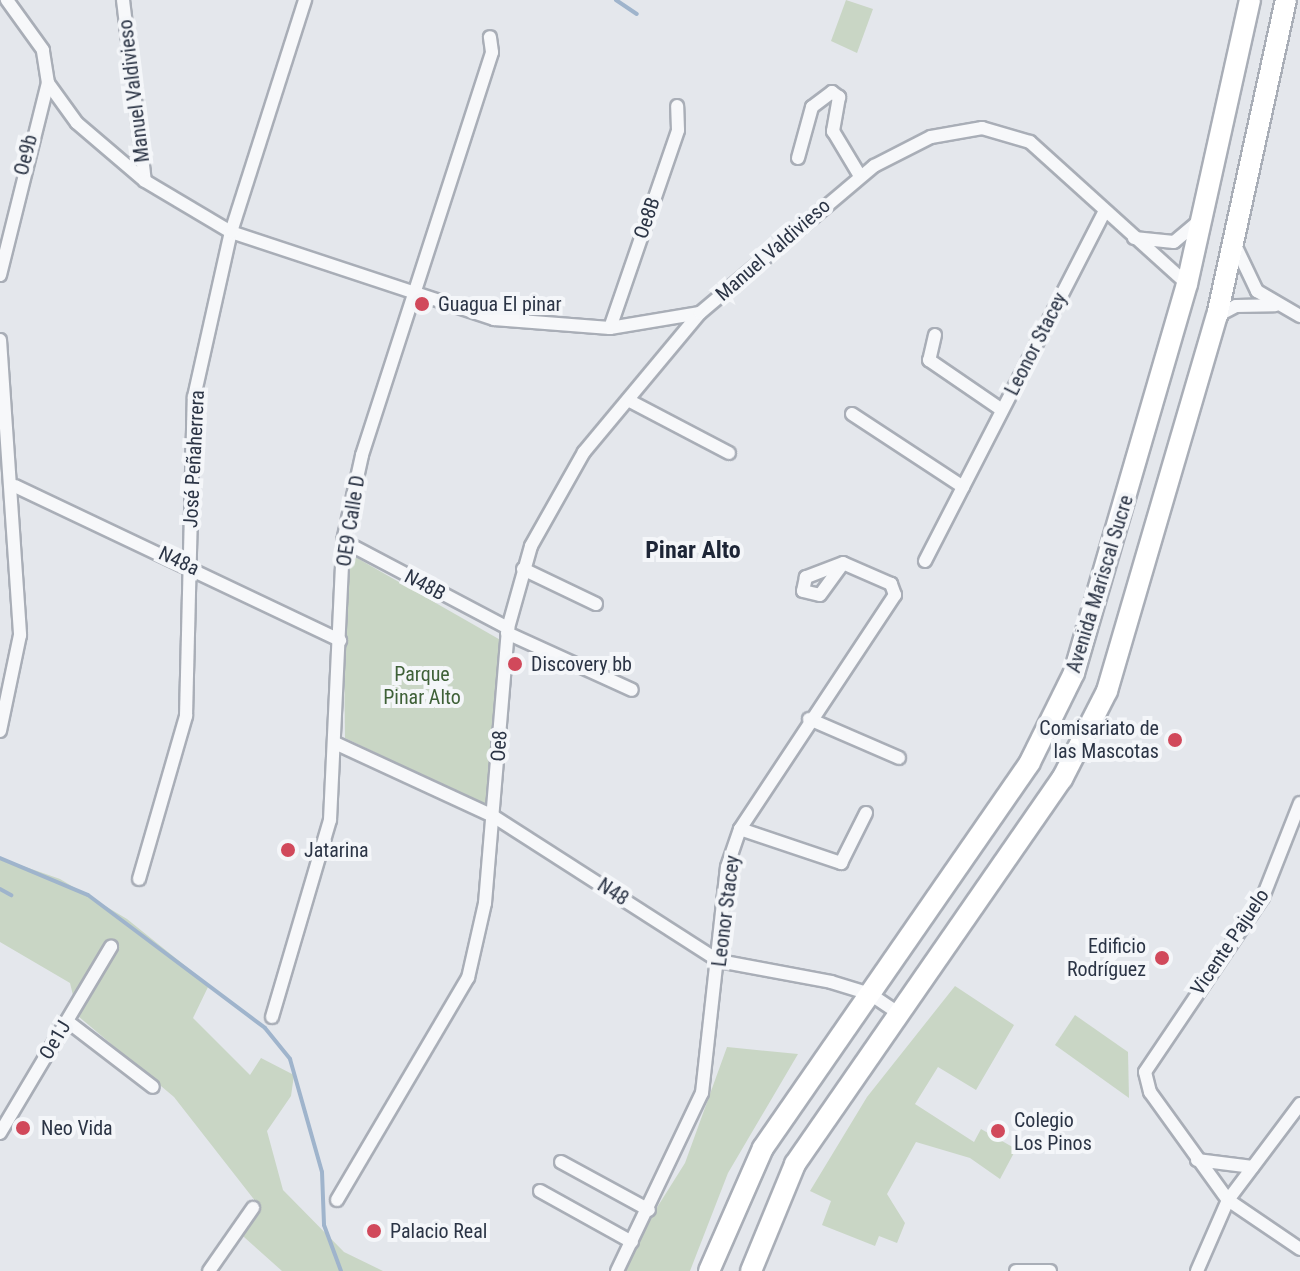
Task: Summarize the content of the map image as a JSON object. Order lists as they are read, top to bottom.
{
  "streets": {
    "main road": ["Avenida Mariscal Sucre"],
    "street": [
      "Manuel Valdivieso",
      "Oe9b",
      "Oe8B",
      "Leonor Stacey",
      "José Peñaherrera",
      "OE9 Calle D",
      "N48a",
      "N48B",
      "Oe8",
      "N48",
      "Vicente Pajuelo",
      "Oe1J"
    ]
  },
  "crossings": [
    ["Manuel Valdivieso", "Oe9b"],
    ["Manuel Valdivieso", "Oe8B"],
    ["Manuel Valdivieso", "Leonor Stacey"],
    ["Manuel Valdivieso", "José Peñaherrera"],
    ["Manuel Valdivieso", "OE9 Calle D"],
    ["Manuel Valdivieso", "Avenida Mariscal Sucre"],
    ["Manuel Valdivieso", "Oe8"],
    ["Leonor Stacey", "N48"],
    ["José Peñaherrera", "N48a"],
    ["OE9 Calle D", "N48a"],
    ["OE9 Calle D", "N48B"],
    ["OE9 Calle D", "N48"],
    ["Avenida Mariscal Sucre", "N48"],
    ["N48B", "Oe8"],
    ["Oe8", "N48"]
  ],
  "districts": ["Pinar Alto"],
  "parks": ["Parque Pinar Alto"],
  "places": [
    "Guagua El pinar",
    "Discovery bb",
    "Comisariato de las Mascotas",
    "Jatarina",
    "Edificio Rodríguez",
    "Neo Vida",
    "Colegio Los Pinos",
    "Palacio Real"
  ]
}
